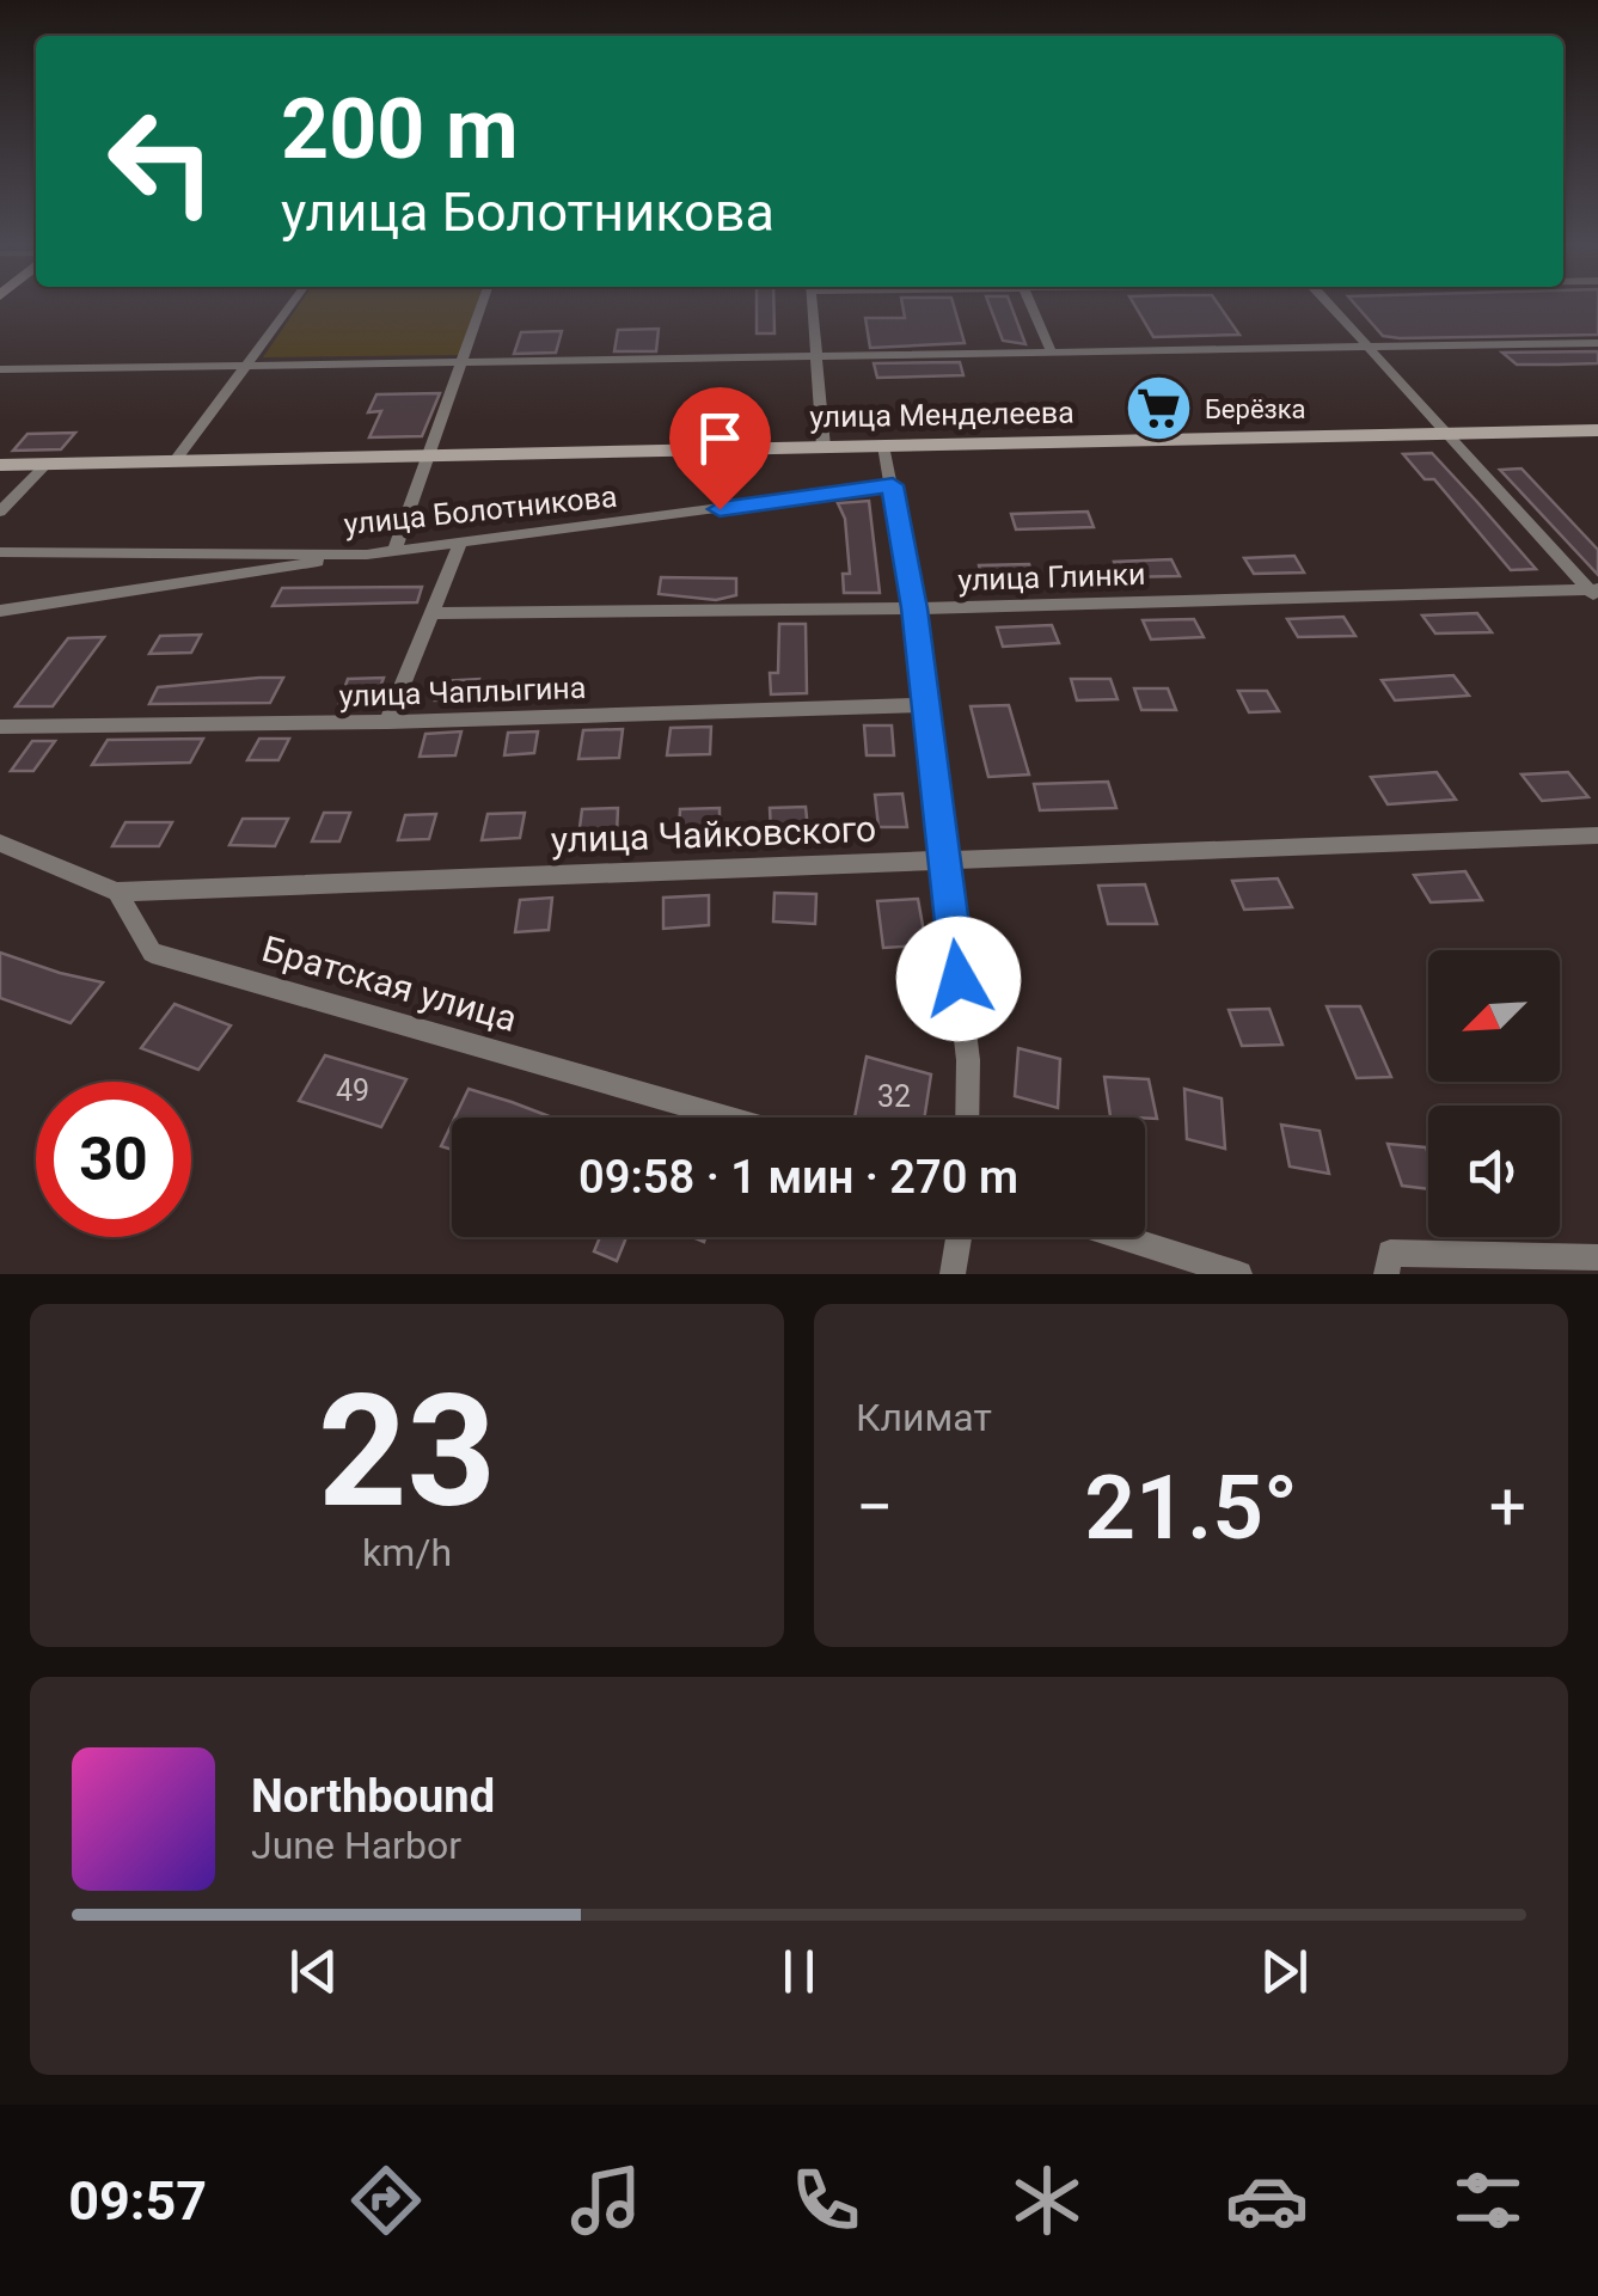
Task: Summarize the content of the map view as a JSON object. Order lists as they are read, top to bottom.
{
  "streets": {
    "street": [
      "улица Менделеева",
      "улица Болотникова",
      "улица Глинки",
      "улица Чаплыгина",
      "улица Чайковского",
      "Братская улица"
    ]
  },
  "crossings": [
    ["улица Чайковского", "Братская улица"]
  ],
  "places": {
    "supermarket": ["Берёзка"]
  },
  "house_numbers": ["49", "32"],
  "north": "bottom left",
  "page": {
    "turn": ["200 m", "улица Болотникова"],
    "limit": "30",
    "trip": "09:58 · 1 мин · 270 m",
    "tile": [
      ["23", "km/h"],
      "Климат"
    ],
    "heat": ["−", "21.5°", "+"],
    "song": ["Northbound", "June Harbor"],
    "tabs": "09:57"
  }
}
